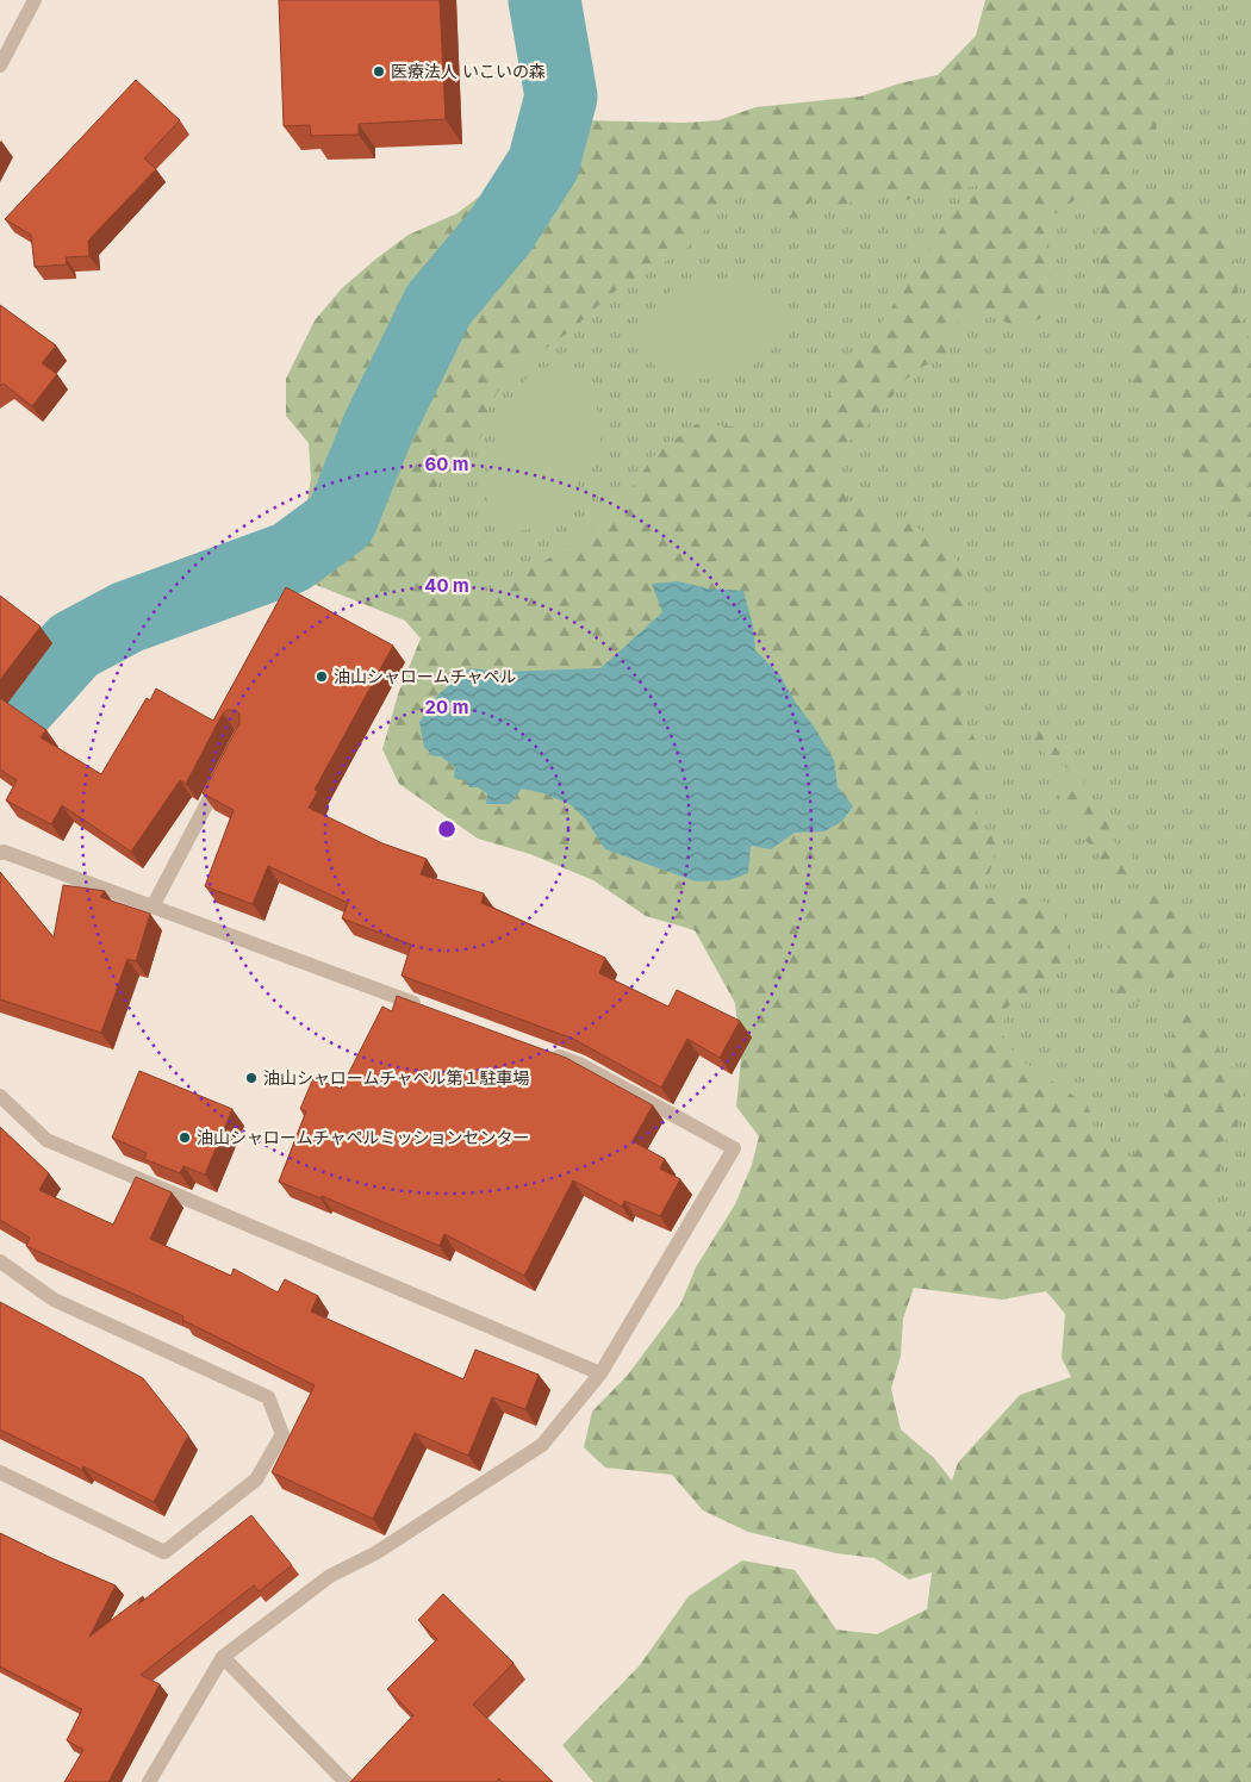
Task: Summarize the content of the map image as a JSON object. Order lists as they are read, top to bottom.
{
  "places": [
    "医療法人 いこいの森",
    "油山シャロームチャペル",
    "油山シャロームチャペル第１駐車場",
    "油山シャロームチャペルミッションセンター"
  ],
  "rings": ["60 m", "40 m", "20 m"]
}
